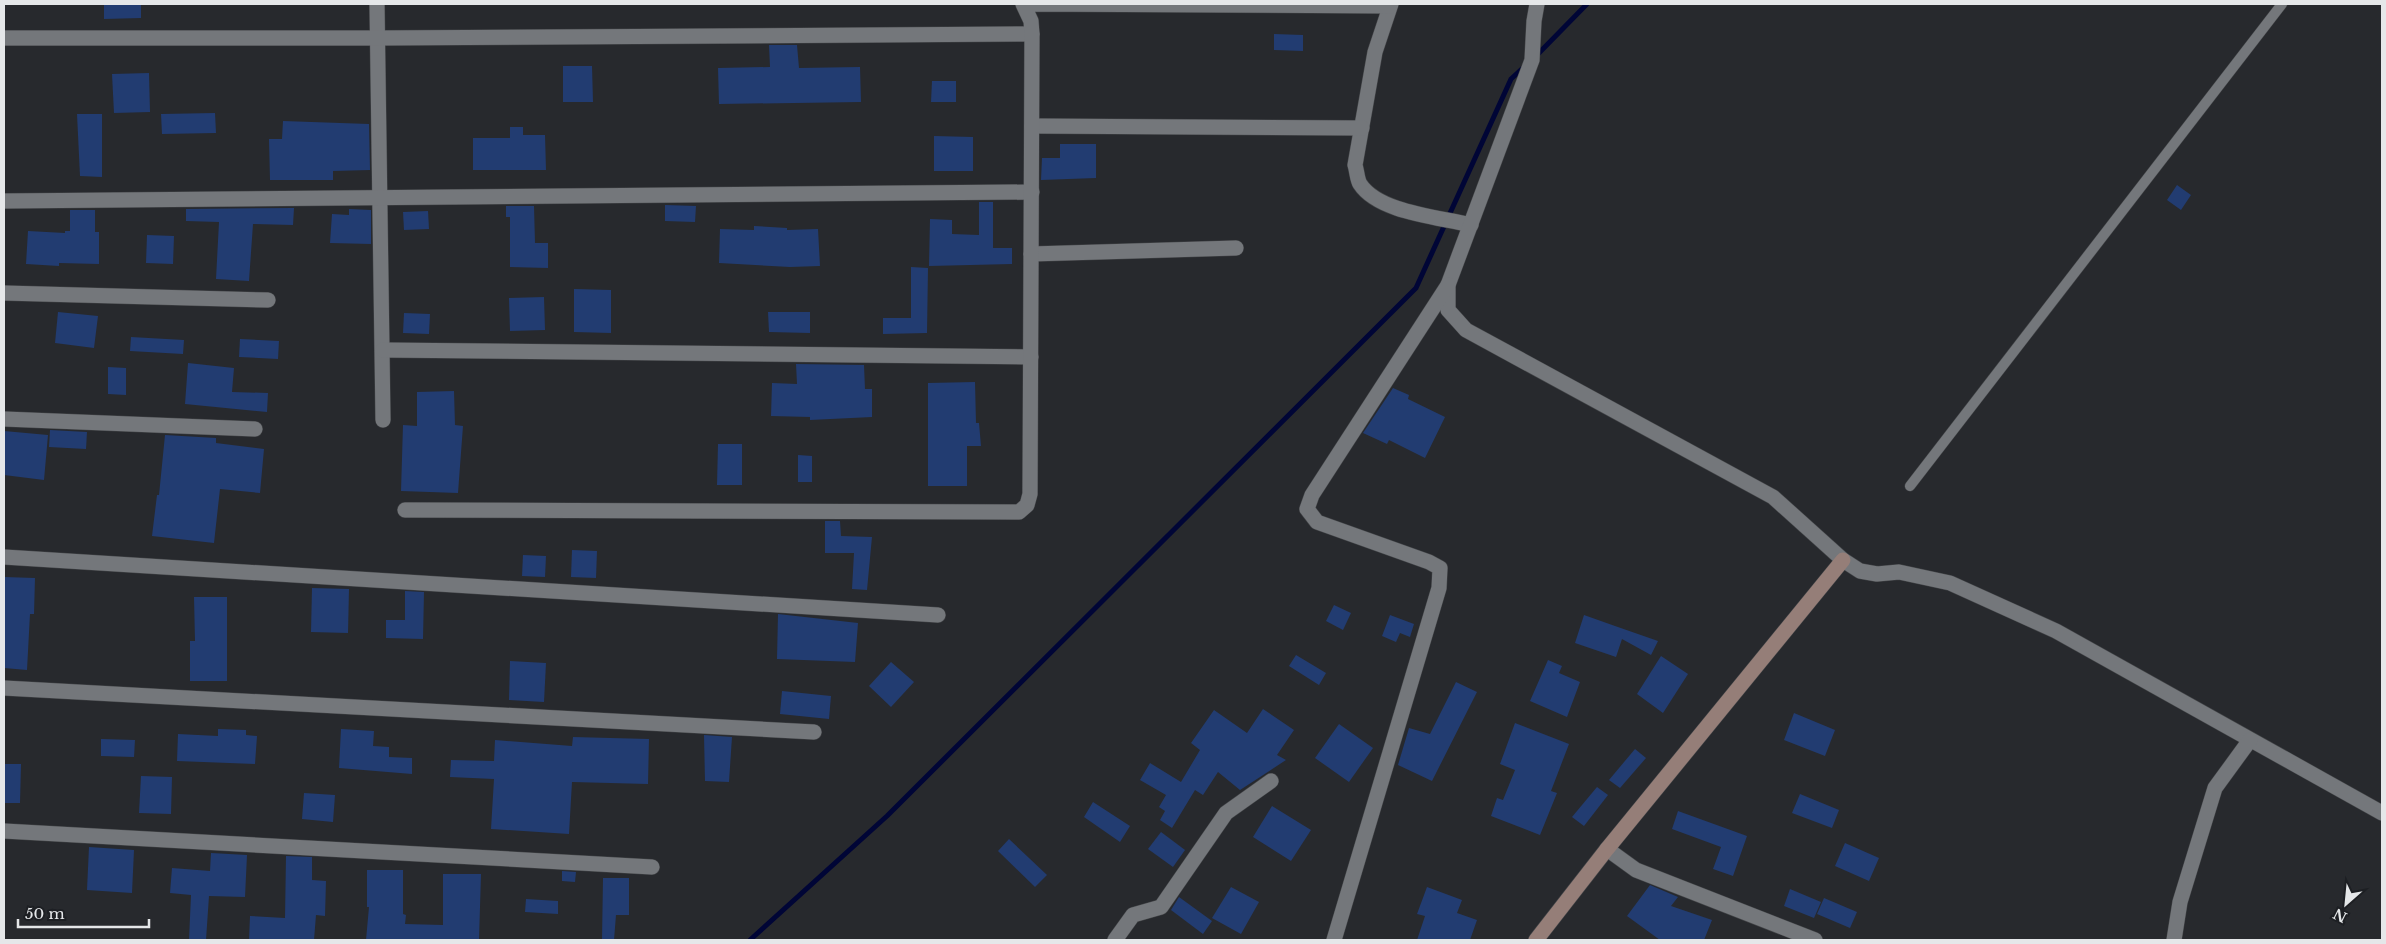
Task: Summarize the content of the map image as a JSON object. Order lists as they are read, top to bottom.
{
  "scale_bar": "50 m",
  "north": "bottom left"
}
